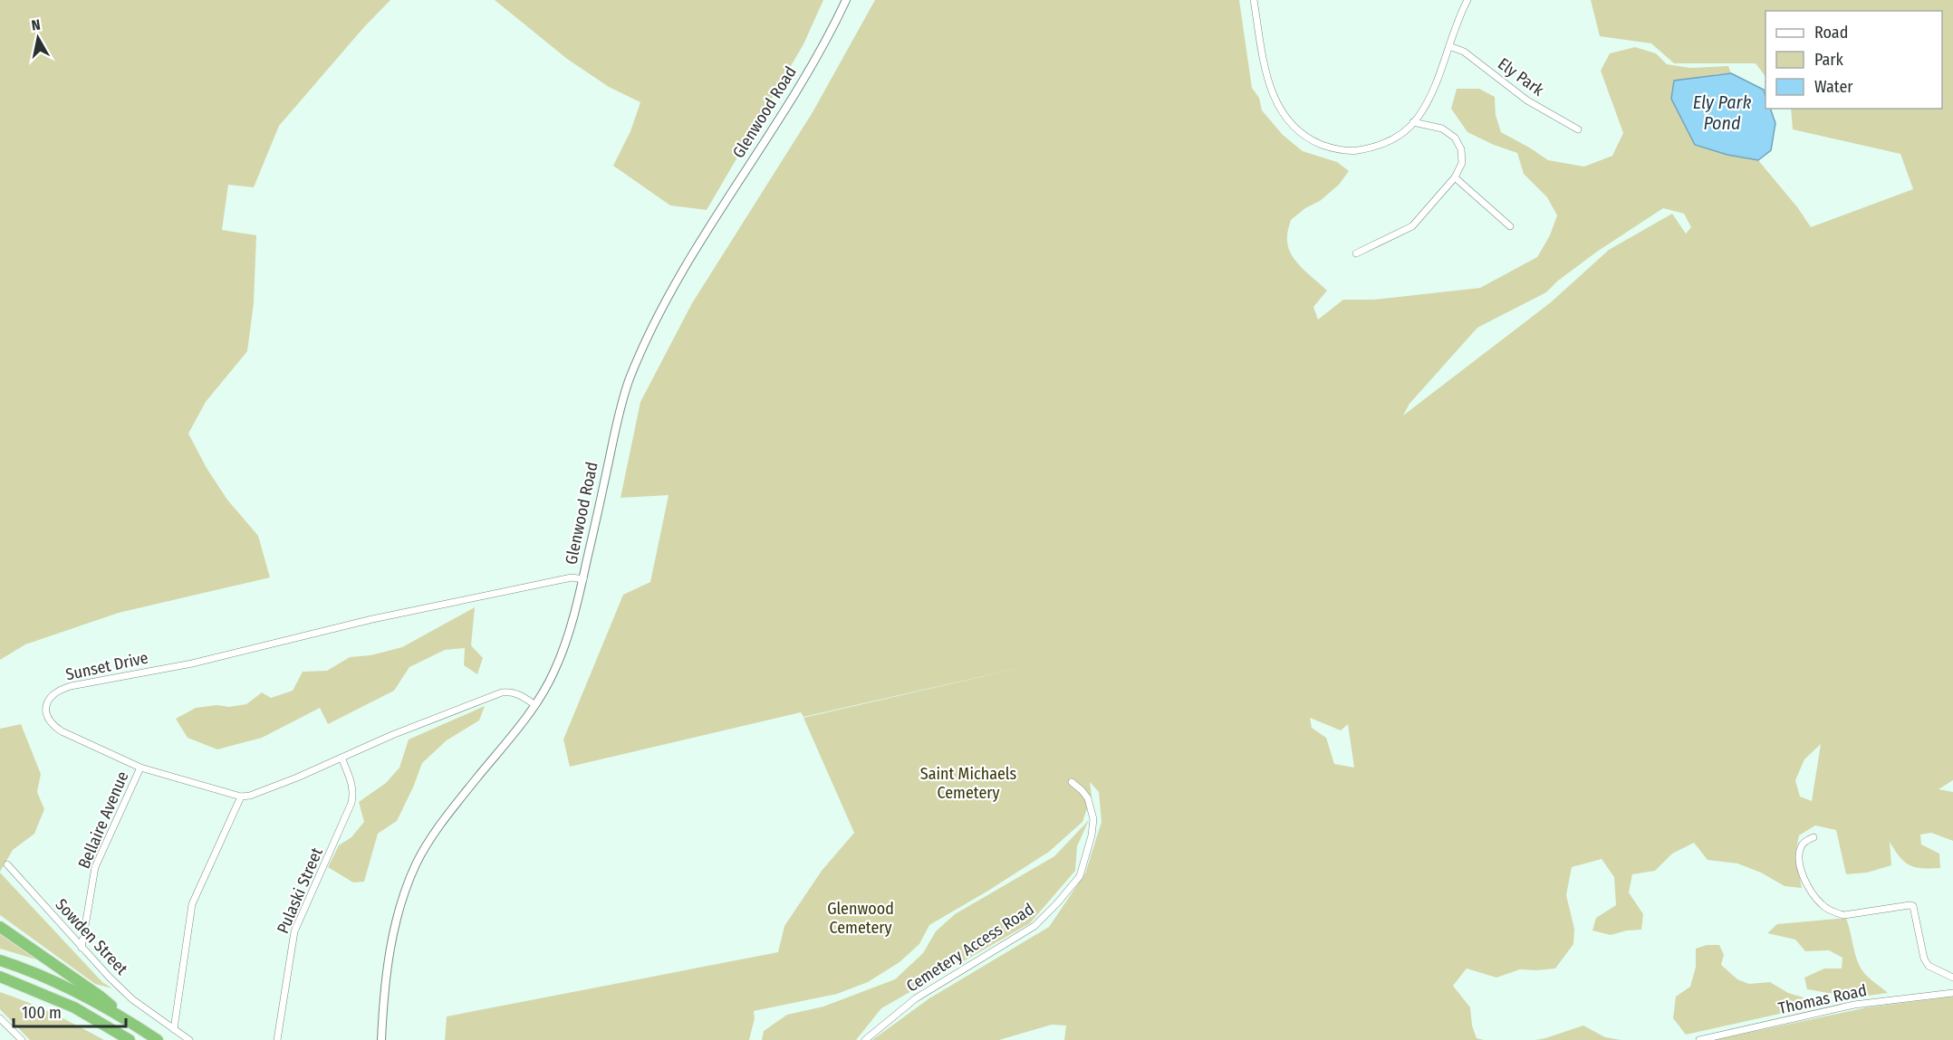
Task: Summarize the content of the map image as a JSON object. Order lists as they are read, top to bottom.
{
  "streets": {
    "street": [
      "Ely Park",
      "Glenwood Road",
      "Sunset Drive",
      "Bellaire Avenue",
      "Pulaski Street",
      "Sowden Street",
      "Cemetery Access Road",
      "Thomas Road"
    ]
  },
  "crossings": [
    ["Glenwood Road", "Sunset Drive"],
    ["Sunset Drive", "Bellaire Avenue"],
    ["Bellaire Avenue", "Sowden Street"]
  ],
  "water": ["Ely Park Pond"],
  "parks": ["Saint Michaels Cemetery", "Glenwood Cemetery"],
  "legend": ["Road", "Park", "Water"],
  "scale_bar": "100 m",
  "north": "top"
}
